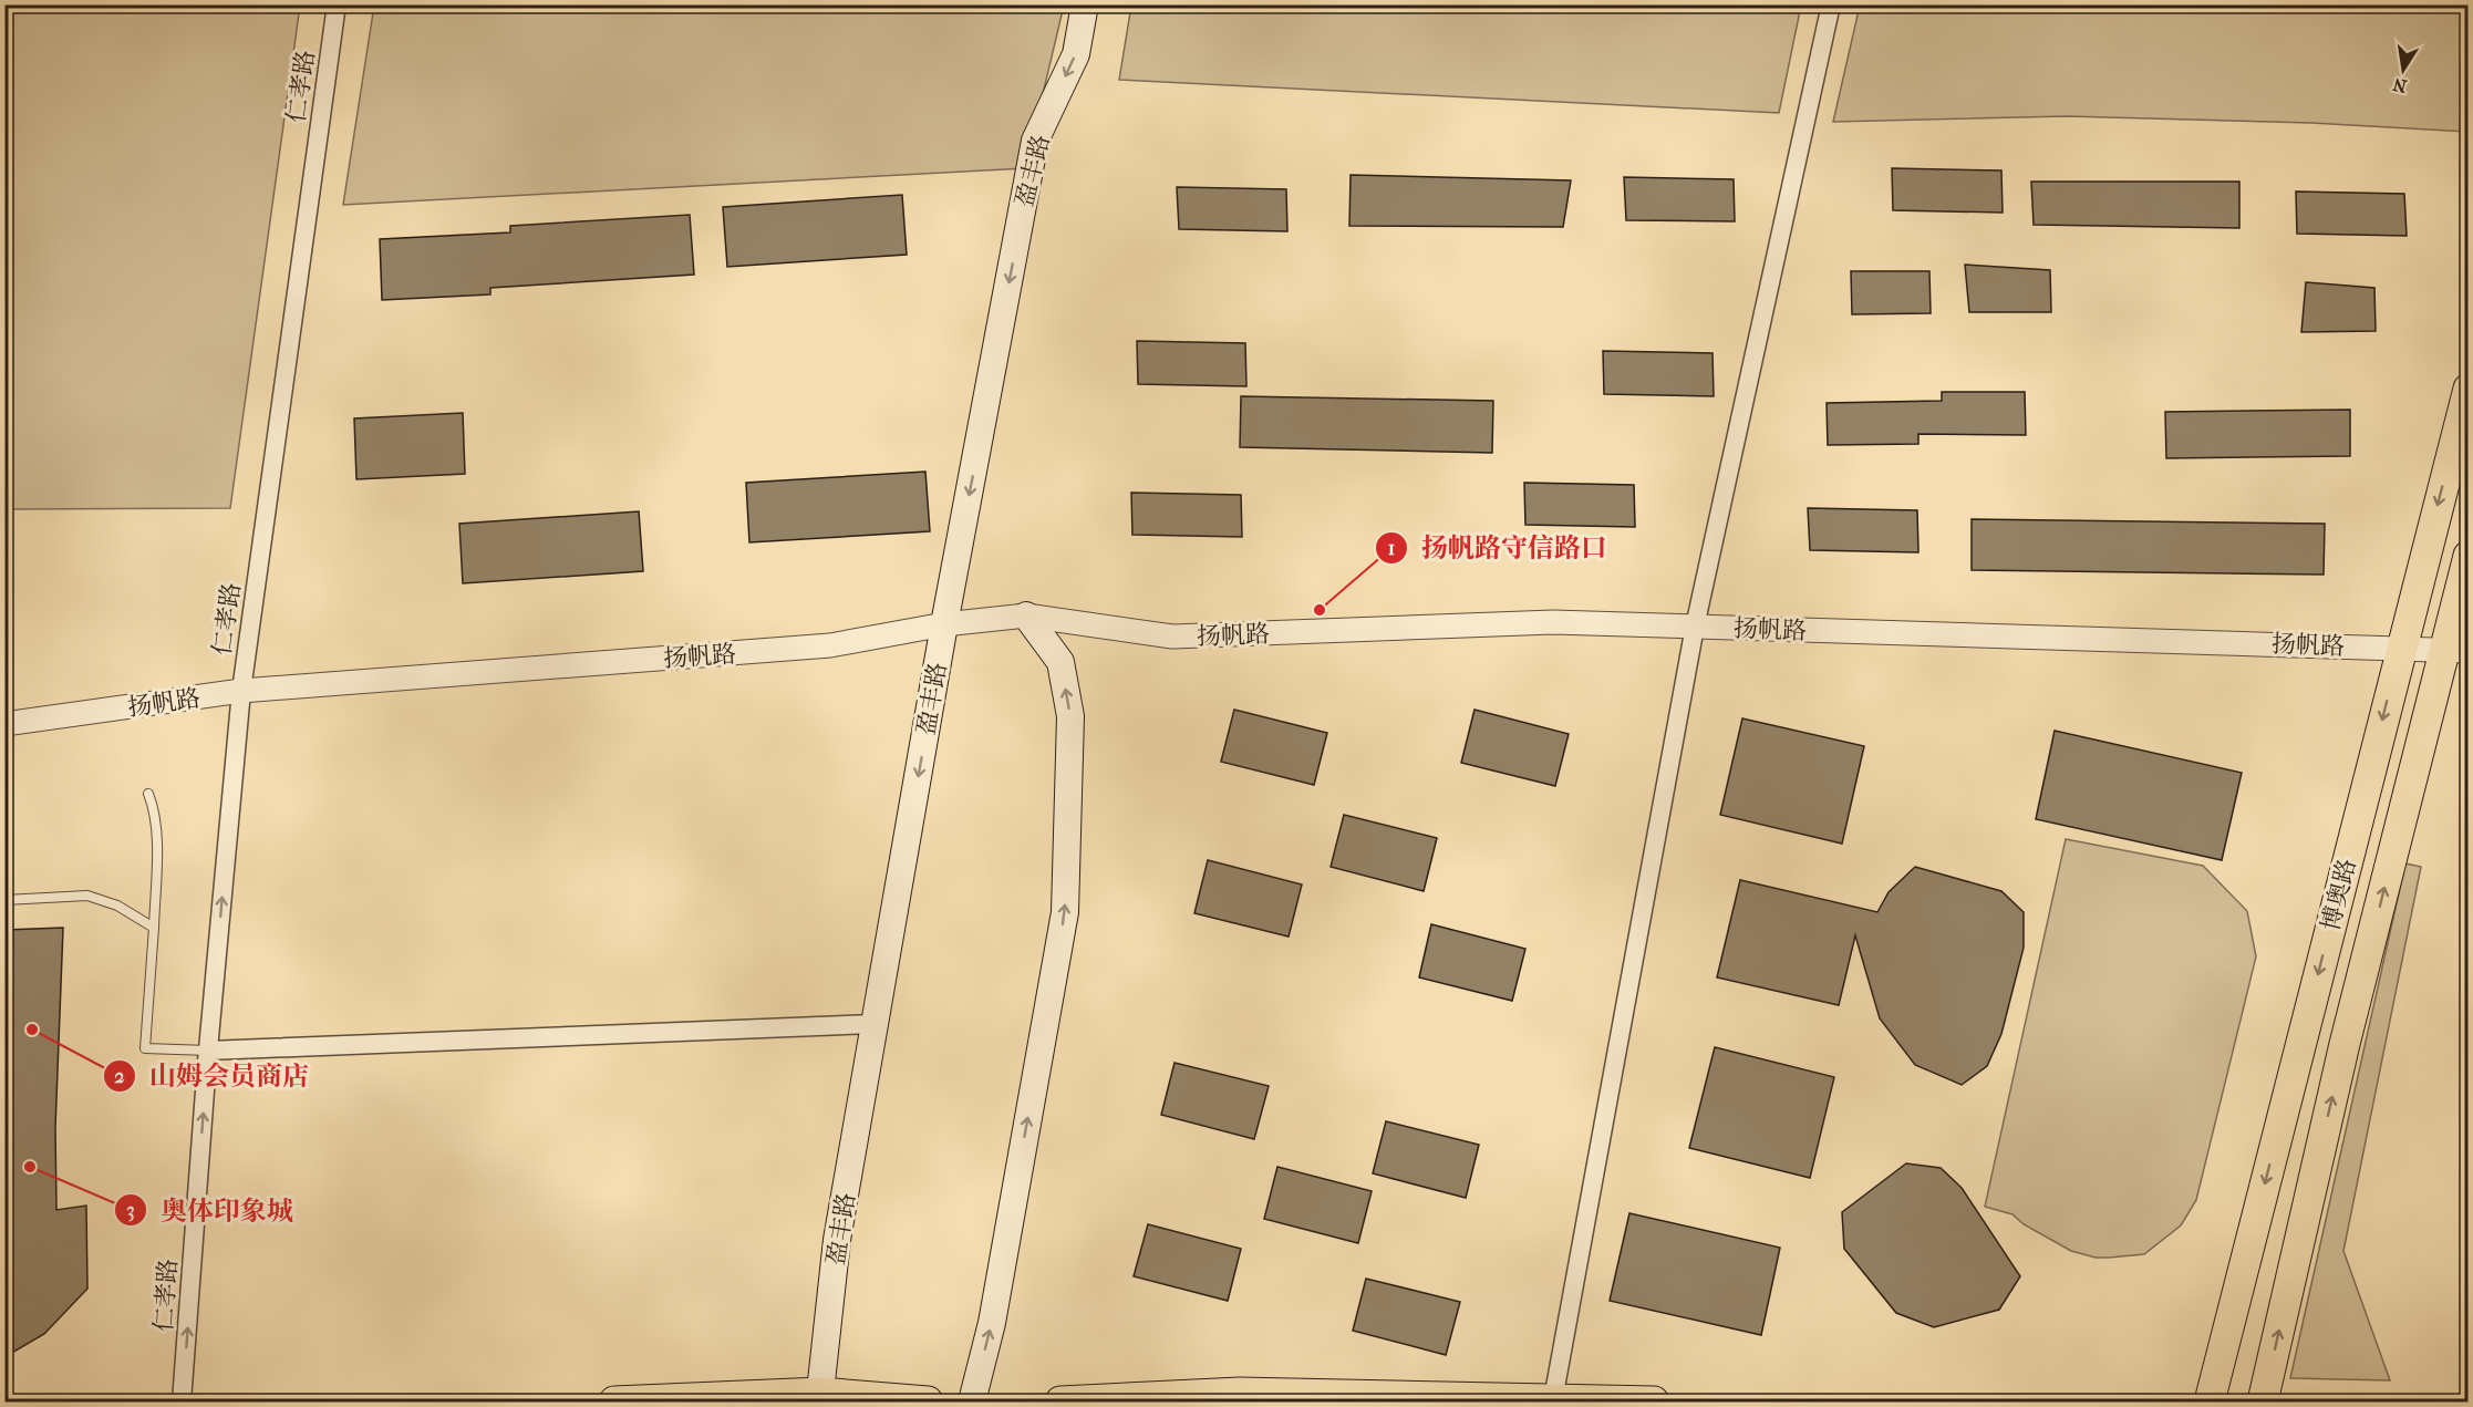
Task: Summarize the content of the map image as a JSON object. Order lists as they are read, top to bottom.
{
  "streets": {
    "main road": ["盈丰路", "博奥路"],
    "street": ["仁孝路", "扬帆路"]
  },
  "crossings": [
    ["仁孝路", "扬帆路"],
    ["盈丰路", "扬帆路"],
    ["扬帆路", "博奥路"]
  ],
  "one_way": ["仁孝路"],
  "places": ["扬帆路守信路口", "山姆会员商店", "奥体印象城"],
  "north": "bottom"
}
